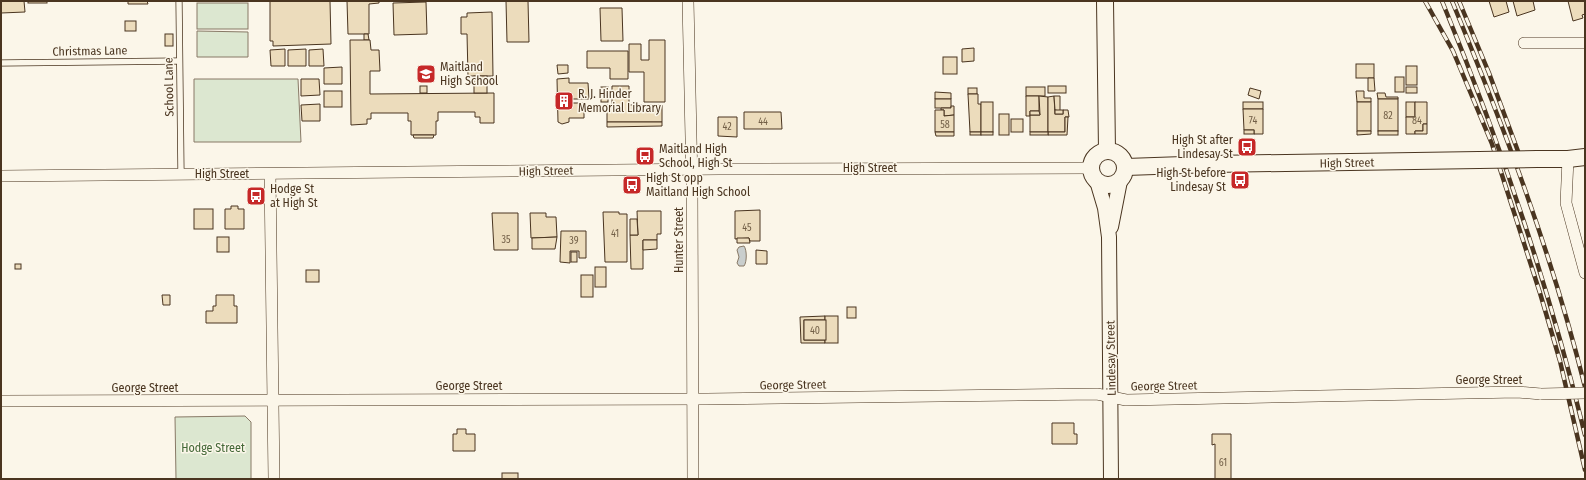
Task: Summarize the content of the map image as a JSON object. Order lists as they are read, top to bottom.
{
  "streets": {
    "main road": ["High Street"],
    "street": ["Hunter Street", "Lindesay Street", "George Street"],
    "lane": ["Christmas Lane", "School Lane"]
  },
  "crossings": [
    ["Christmas Lane", "School Lane"],
    ["School Lane", "High Street"],
    ["High Street", "Hunter Street"],
    ["High Street", "Lindesay Street"],
    ["Hunter Street", "George Street"],
    ["Lindesay Street", "George Street"]
  ],
  "parks": ["Hodge Street"],
  "places": {
    "school or university": ["Maitland High School"],
    "building": ["R. J. Hinder Memorial Library"],
    "bus stop": [
      "High St after Lindesay St",
      "Maitland High School, High St",
      "High St before Lindesay St",
      "High St opp Maitland High School",
      "Hodge St at High St"
    ]
  },
  "house_numbers": [
    "82",
    "74",
    "84",
    "44",
    "58",
    "42",
    "45",
    "41",
    "35",
    "39",
    "40",
    "61"
  ]
}
